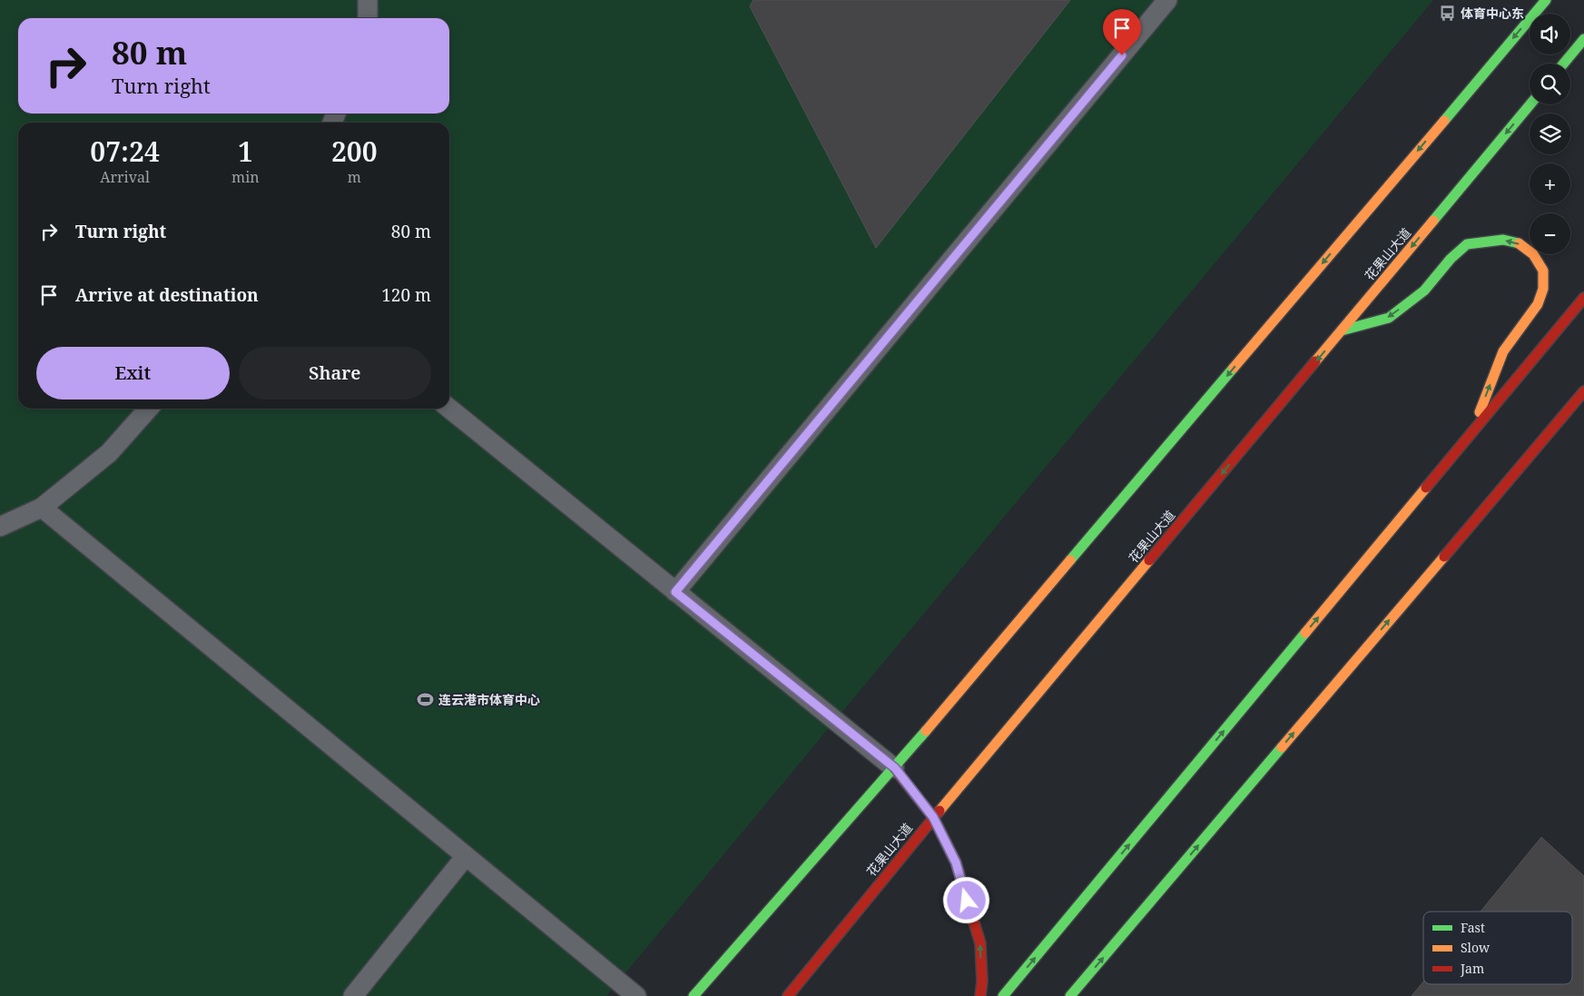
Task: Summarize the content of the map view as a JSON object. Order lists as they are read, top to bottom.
{
  "streets": {
    "main road": ["花果山大道"]
  },
  "places": {
    "bus stop": ["体育中心东"],
    "sports": ["连云港市体育中心"]
  },
  "legend": ["Fast", "Slow", "Jam"],
  "page": {
    "map_buttons": ["+", "−"],
    "turn": ["80 m", "Turn right"],
    "eta": [
      "07:24",
      "Arrival",
      "1",
      "min",
      "200",
      "m"
    ],
    "list": [
      {
        "name": "Turn right",
        "value": "80 m"
      },
      {
        "name": "Arrive at destination",
        "value": "120 m"
      }
    ],
    "buttons": ["Exit", "Share"]
  }
}
